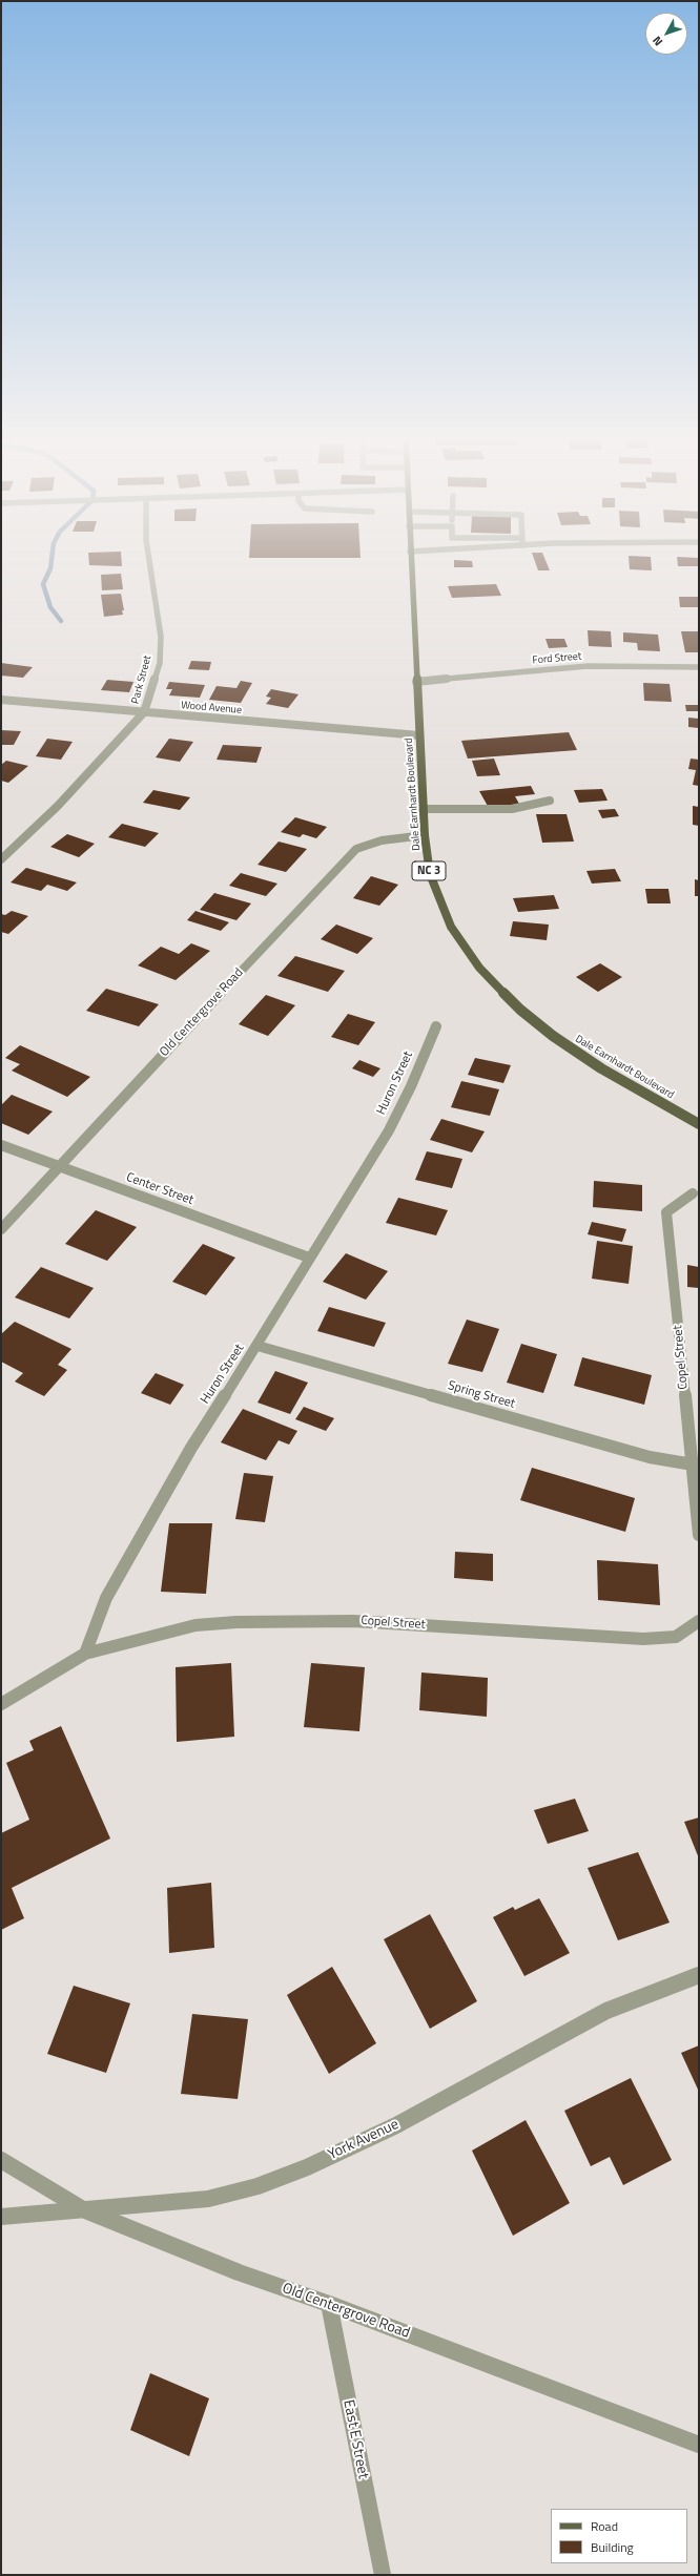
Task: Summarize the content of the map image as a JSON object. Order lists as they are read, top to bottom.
{
  "streets": {
    "main road": ["Dale Earnhardt Boulevard", "NC 3"],
    "street": [
      "Ford Street",
      "Park Street",
      "Wood Avenue",
      "Old Centergrove Road",
      "Huron Street",
      "Center Street",
      "Copel Street",
      "Spring Street",
      "York Avenue",
      "East E Street"
    ]
  },
  "crossings": [
    ["Ford Street", "Dale Earnhardt Boulevard"],
    ["Park Street", "Wood Avenue"],
    ["Wood Avenue", "Dale Earnhardt Boulevard"],
    ["Dale Earnhardt Boulevard", "Old Centergrove Road"],
    ["Old Centergrove Road", "Center Street"],
    ["Old Centergrove Road", "York Avenue"],
    ["Old Centergrove Road", "East E Street"],
    ["Huron Street", "Center Street"],
    ["Huron Street", "Copel Street"],
    ["Huron Street", "Spring Street"],
    ["Copel Street", "Spring Street"]
  ],
  "legend": ["Road", "Building"],
  "north": "bottom left"
}
